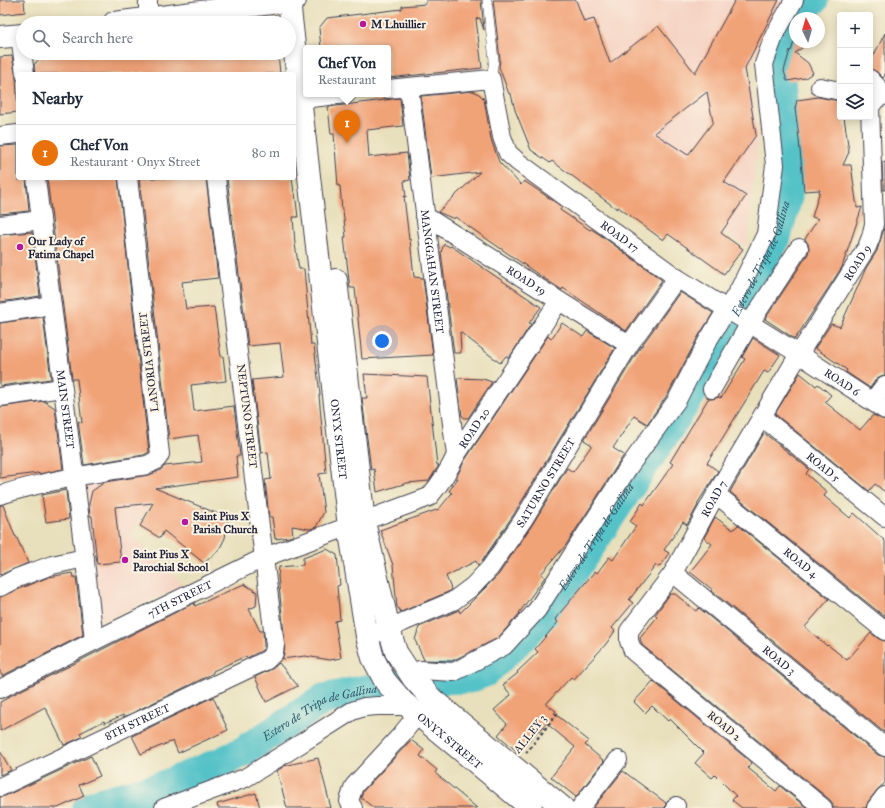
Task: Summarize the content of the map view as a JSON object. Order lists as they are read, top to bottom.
{
  "streets": {
    "main road": ["ONYX STREET"],
    "street": [
      "ROAD 17",
      "ROAD 9",
      "MANGGAHAN STREET",
      "ROAD 19",
      "LANORIA STREET",
      "ROAD 6",
      "MAIN STREET",
      "NEPTUNO STREET",
      "ROAD 20",
      "ROAD 5",
      "SATURNO STREET",
      "ROAD 7",
      "ROAD 4",
      "7TH STREET",
      "ROAD 3",
      "8TH STREET",
      "ROAD 2"
    ],
    "path": ["ALLEY 3"]
  },
  "crossings": [
    ["ROAD 17", "ROAD 9"],
    ["ROAD 17", "ROAD 6"],
    ["ROAD 17", "SATURNO STREET"],
    ["ROAD 17", "ROAD 7"],
    ["ROAD 9", "ROAD 6"],
    ["ROAD 9", "ROAD 7"],
    ["MANGGAHAN STREET", "ROAD 19"],
    ["MANGGAHAN STREET", "ROAD 20"],
    ["ROAD 19", "ROAD 20"],
    ["ROAD 19", "SATURNO STREET"],
    ["LANORIA STREET", "MAIN STREET"],
    ["ROAD 6", "ROAD 7"],
    ["MAIN STREET", "7TH STREET"],
    ["NEPTUNO STREET", "7TH STREET"],
    ["NEPTUNO STREET", "8TH STREET"],
    ["ROAD 20", "ONYX STREET"],
    ["ROAD 20", "7TH STREET"],
    ["ONYX STREET", "SATURNO STREET"],
    ["ONYX STREET", "7TH STREET"],
    ["ONYX STREET", "ALLEY 3"],
    ["ROAD 5", "ROAD 7"],
    ["ROAD 7", "ROAD 4"],
    ["ROAD 7", "ROAD 3"],
    ["ROAD 7", "ROAD 2"]
  ],
  "water": ["Estero de Tripa de Gallina"],
  "places": [
    "M Lhuillier",
    "Our Lady of Fatima Chapel",
    "Saint Pius X Parish Church",
    "Saint Pius X Parochial School"
  ],
  "north": "top",
  "page": {
    "map_buttons": ["+", "−"],
    "search": "Search here",
    "popup": ["Chef Von", "Restaurant"],
    "heading": "Nearby",
    "pins": "1",
    "list": [
      {
        "mark": "1",
        "name": "Chef Von",
        "note": "Restaurant · Onyx Street",
        "value": "80 m"
      }
    ]
  }
}
